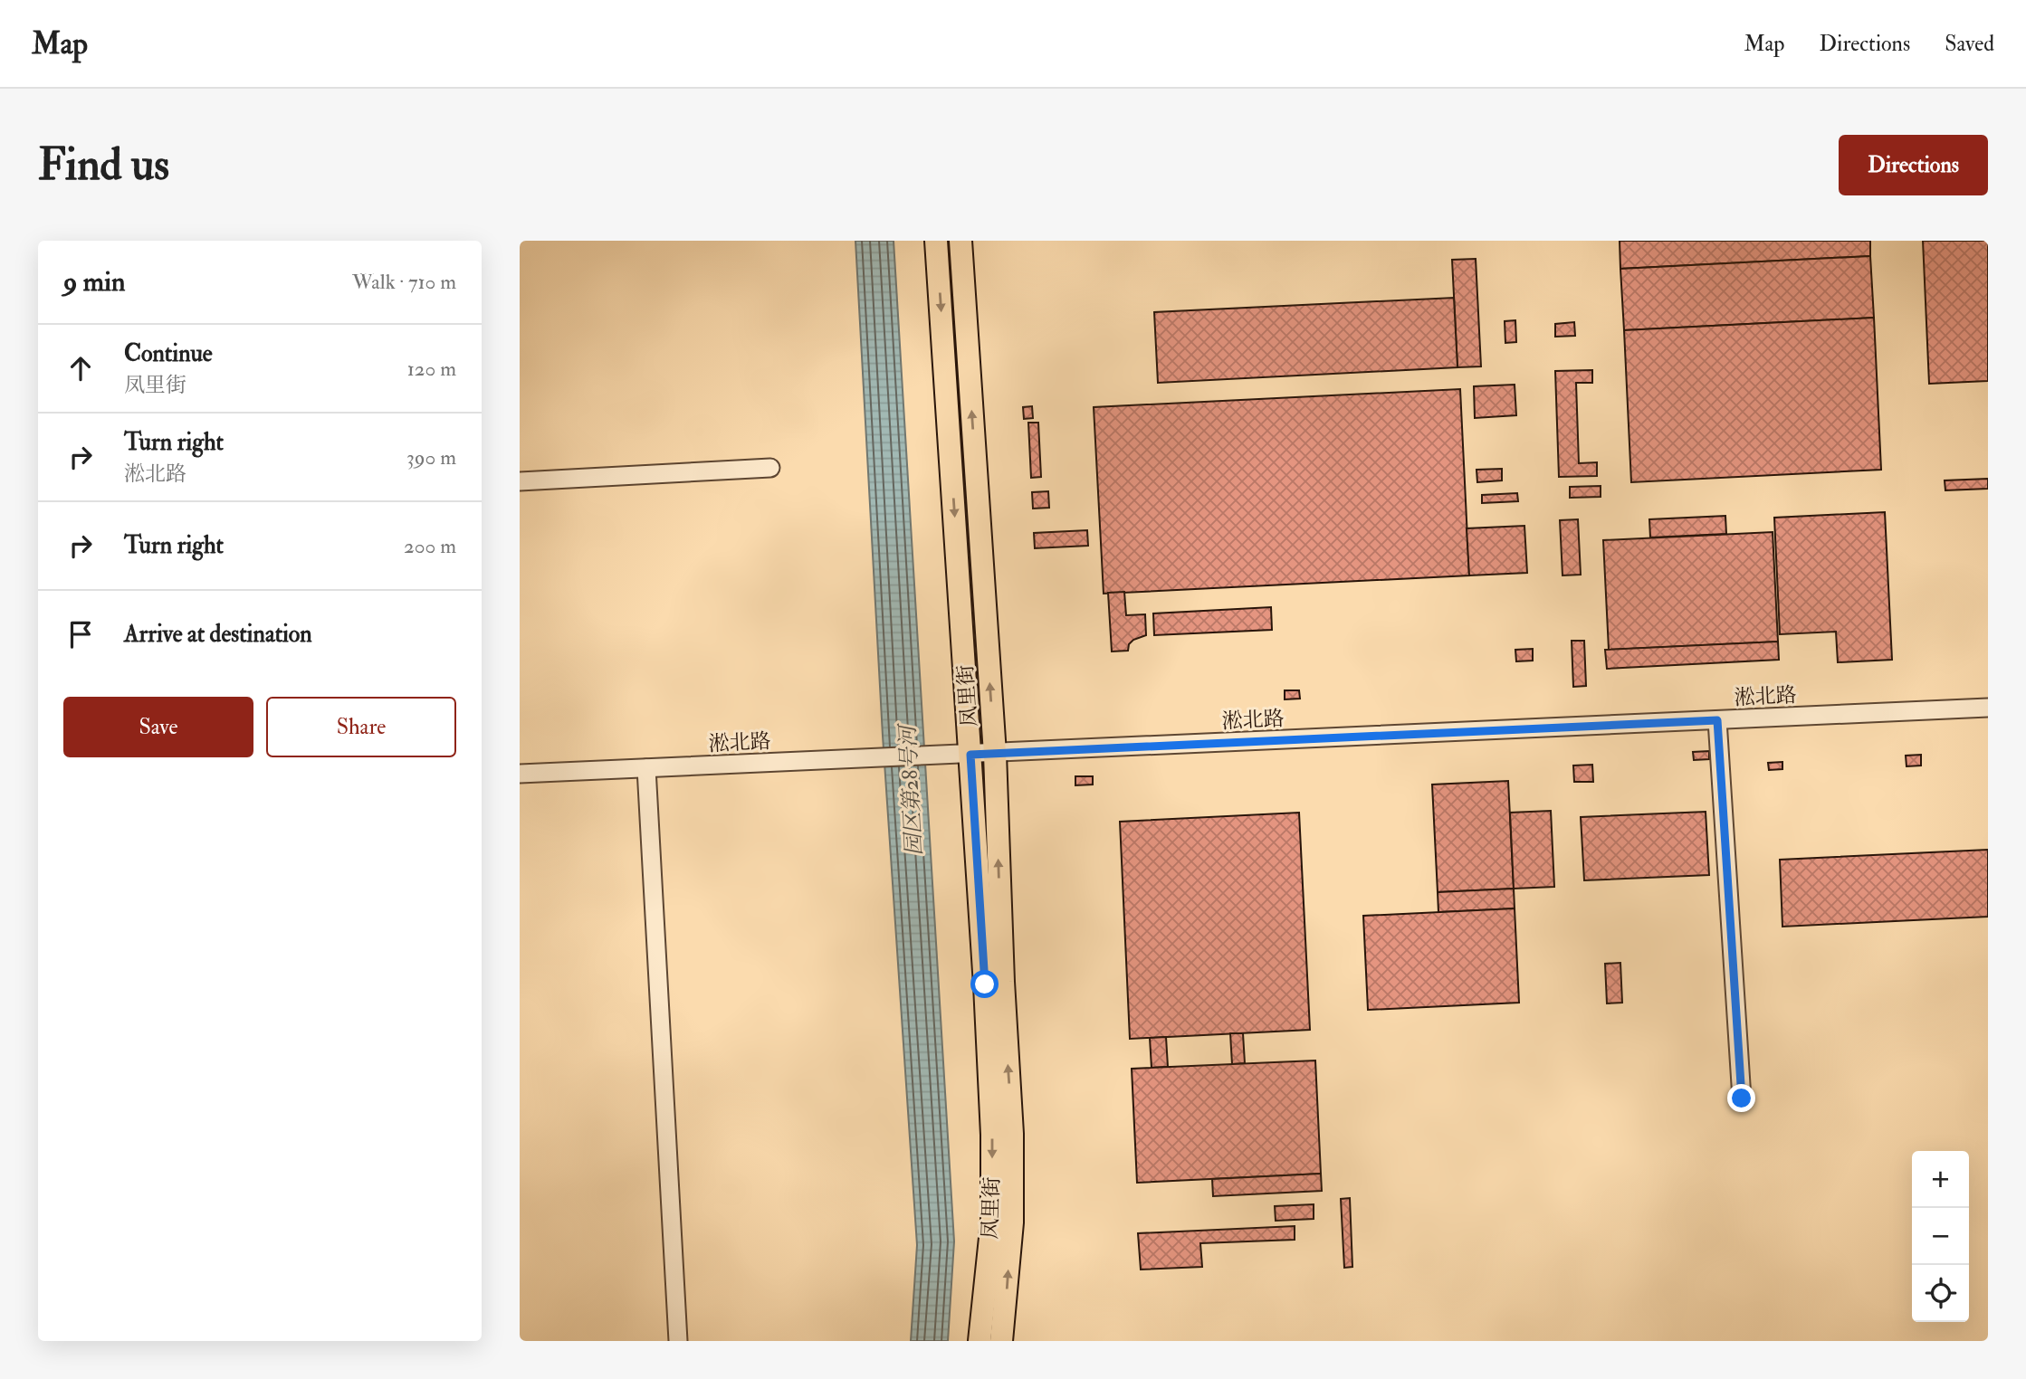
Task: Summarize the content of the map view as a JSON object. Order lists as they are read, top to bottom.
{
  "streets": {
    "main road": ["凤里街"],
    "street": ["淞北路"]
  },
  "crossings": [
    ["凤里街", "淞北路"]
  ],
  "water": ["园区第28号河"],
  "page": {
    "header": "Map",
    "nav": ["Map", "Directions", "Saved"],
    "buttons": [
      "Directions",
      ["Save", "Share"]
    ],
    "title": "Find us",
    "heading": ["9 min", "Walk · 710 m"],
    "list": [
      ["Continue", "凤里街", "120 m"],
      ["Turn right", "淞北路", "390 m"],
      ["Turn right", "200 m"],
      "Arrive at destination"
    ],
    "map_buttons": ["+", "−"]
  }
}
